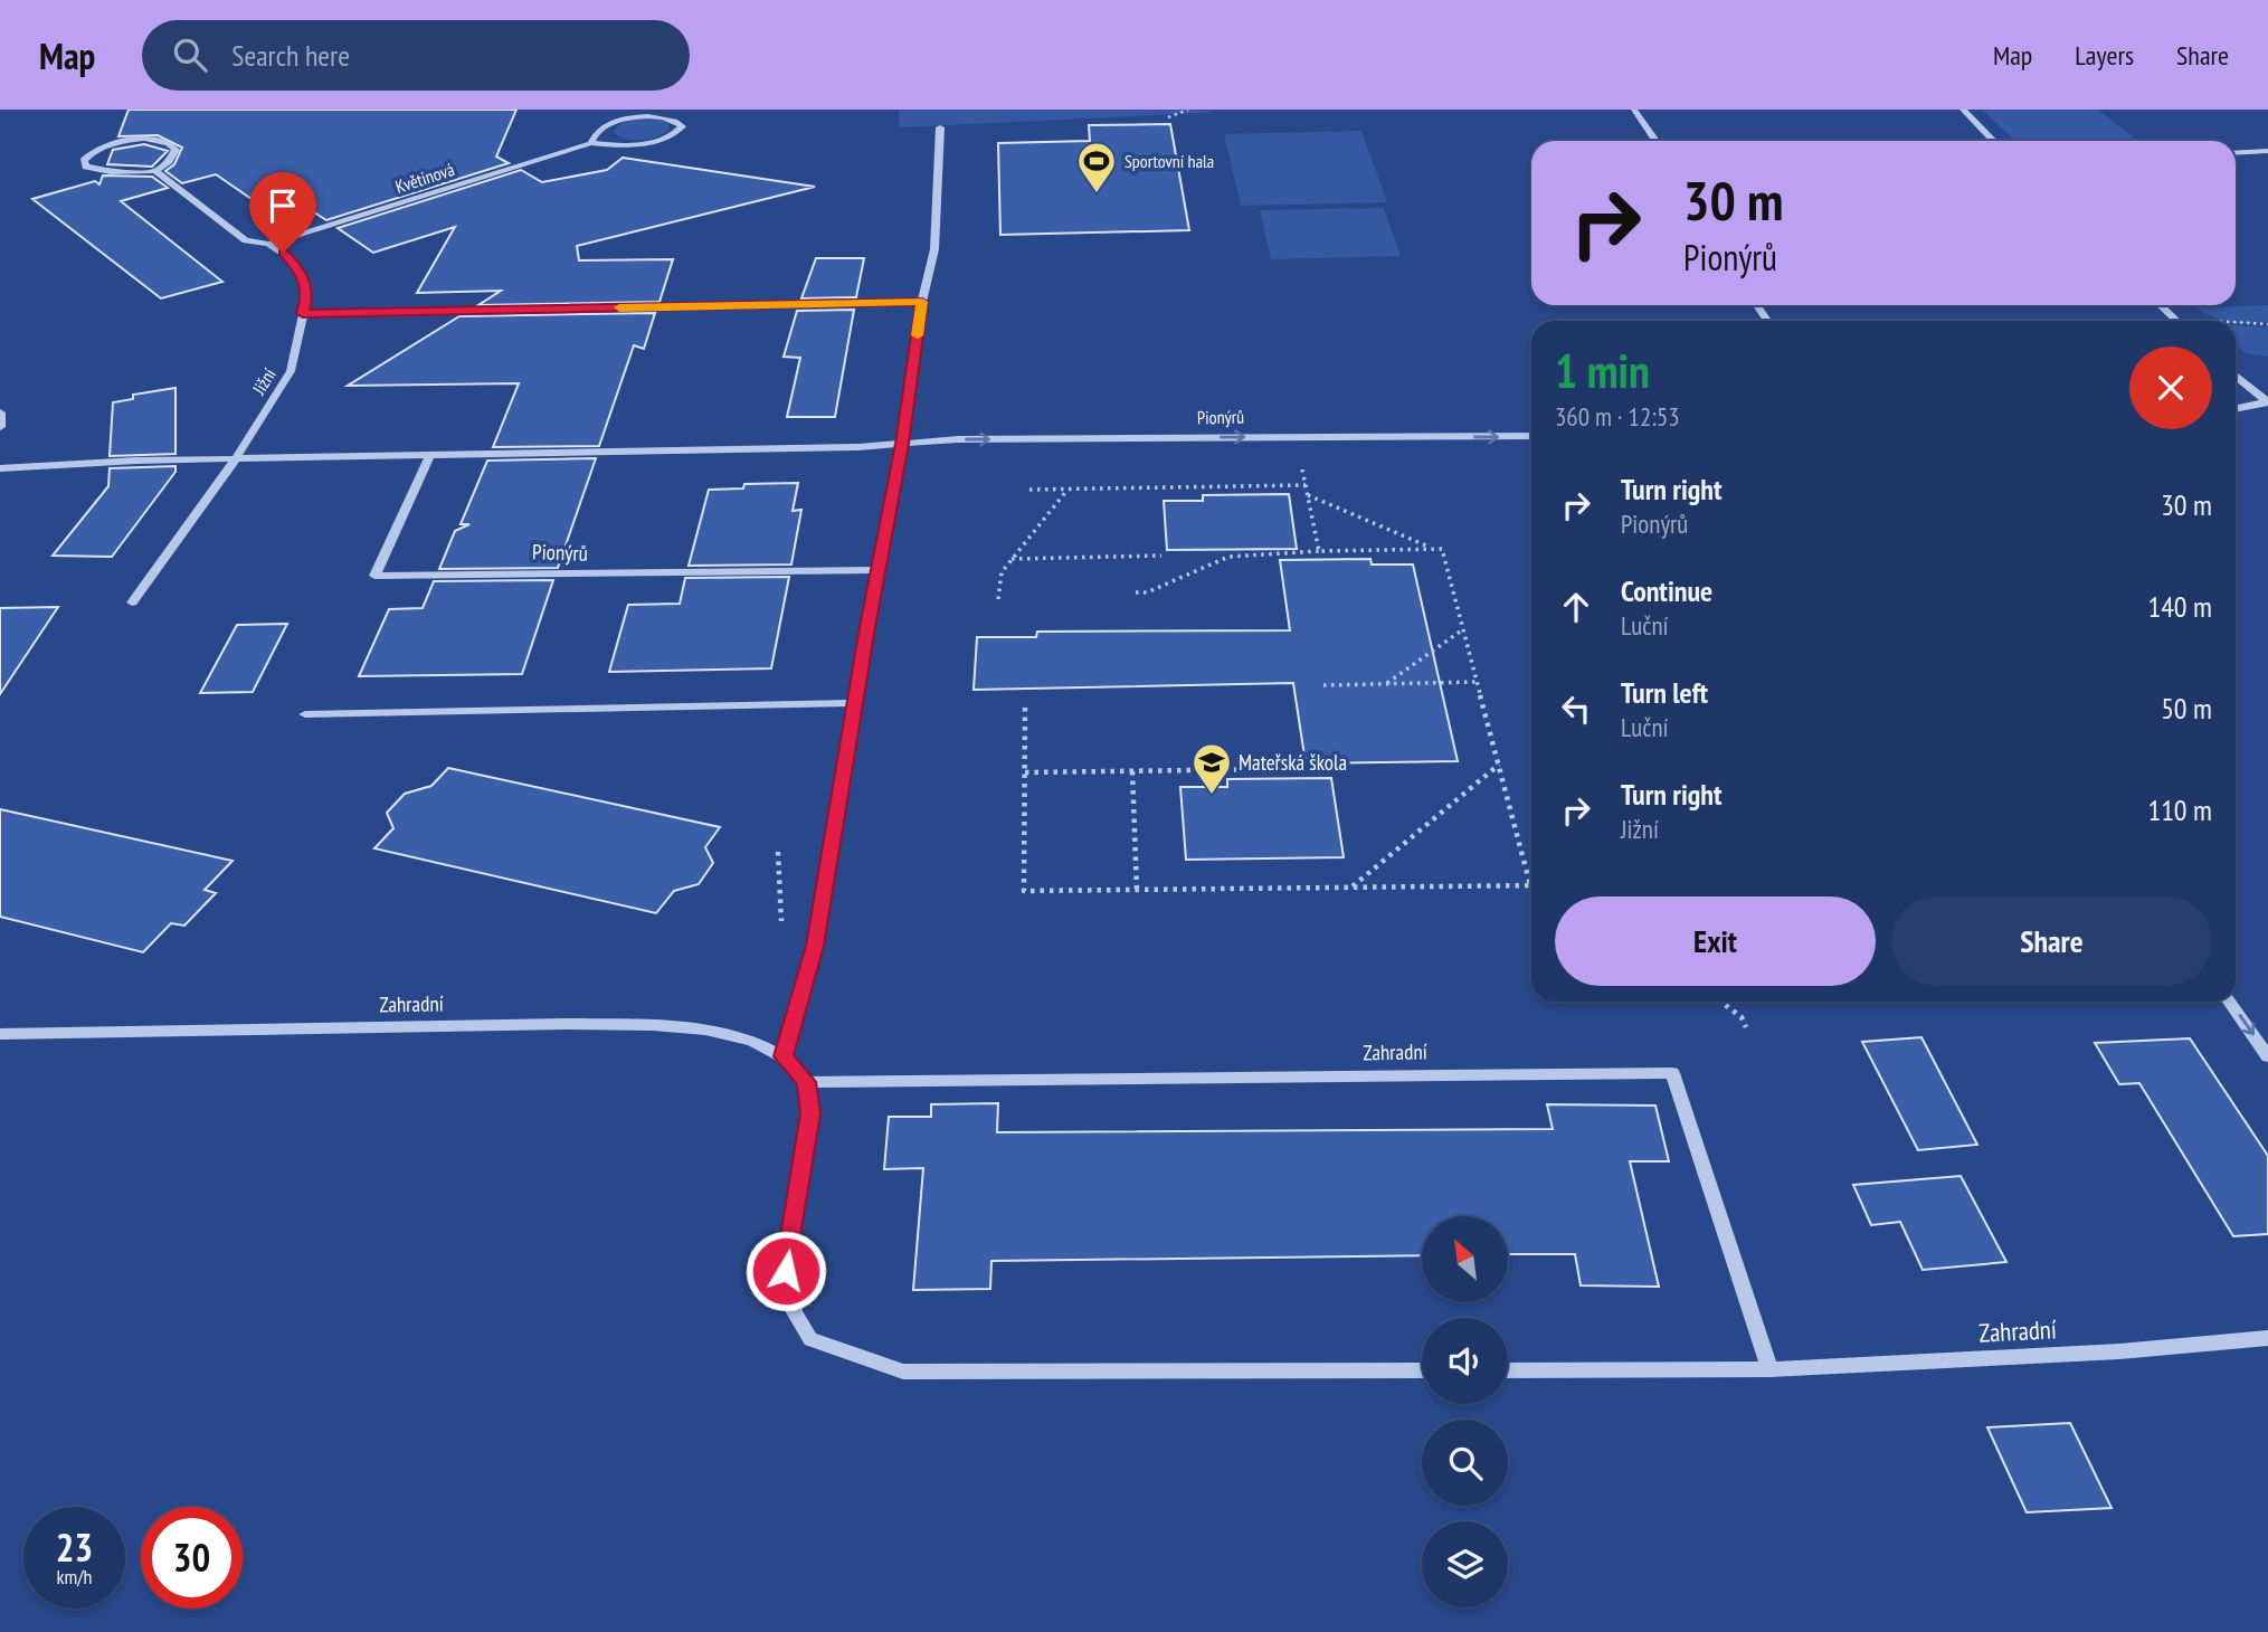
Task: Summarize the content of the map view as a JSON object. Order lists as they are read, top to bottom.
{
  "streets": {
    "street": [
      "Květinová",
      "Jižní",
      "Pionýrů",
      "Zahradní"
    ]
  },
  "crossings": [
    ["Květinová", "Jižní"],
    ["Jižní", "Pionýrů"]
  ],
  "places": {
    "sports": ["Sportovní hala"],
    "school or university": ["Mateřská škola"]
  },
  "north": "top left",
  "page": {
    "header": "Map",
    "search": "Search here",
    "nav": ["Map", "Layers", "Share"],
    "turn": ["30 m", "Pionýrů"],
    "heading": ["1 min", "360 m · 12:53"],
    "list": [
      {
        "name": "Turn right",
        "note": "Pionýrů",
        "value": "30 m"
      },
      {
        "name": "Continue",
        "note": "Luční",
        "value": "140 m"
      },
      {
        "name": "Turn left",
        "note": "Luční",
        "value": "50 m"
      },
      {
        "name": "Turn right",
        "note": "Jižní",
        "value": "110 m"
      }
    ],
    "buttons": ["Exit", "Share"],
    "speed": "23 km/h",
    "limit": "30"
  }
}
